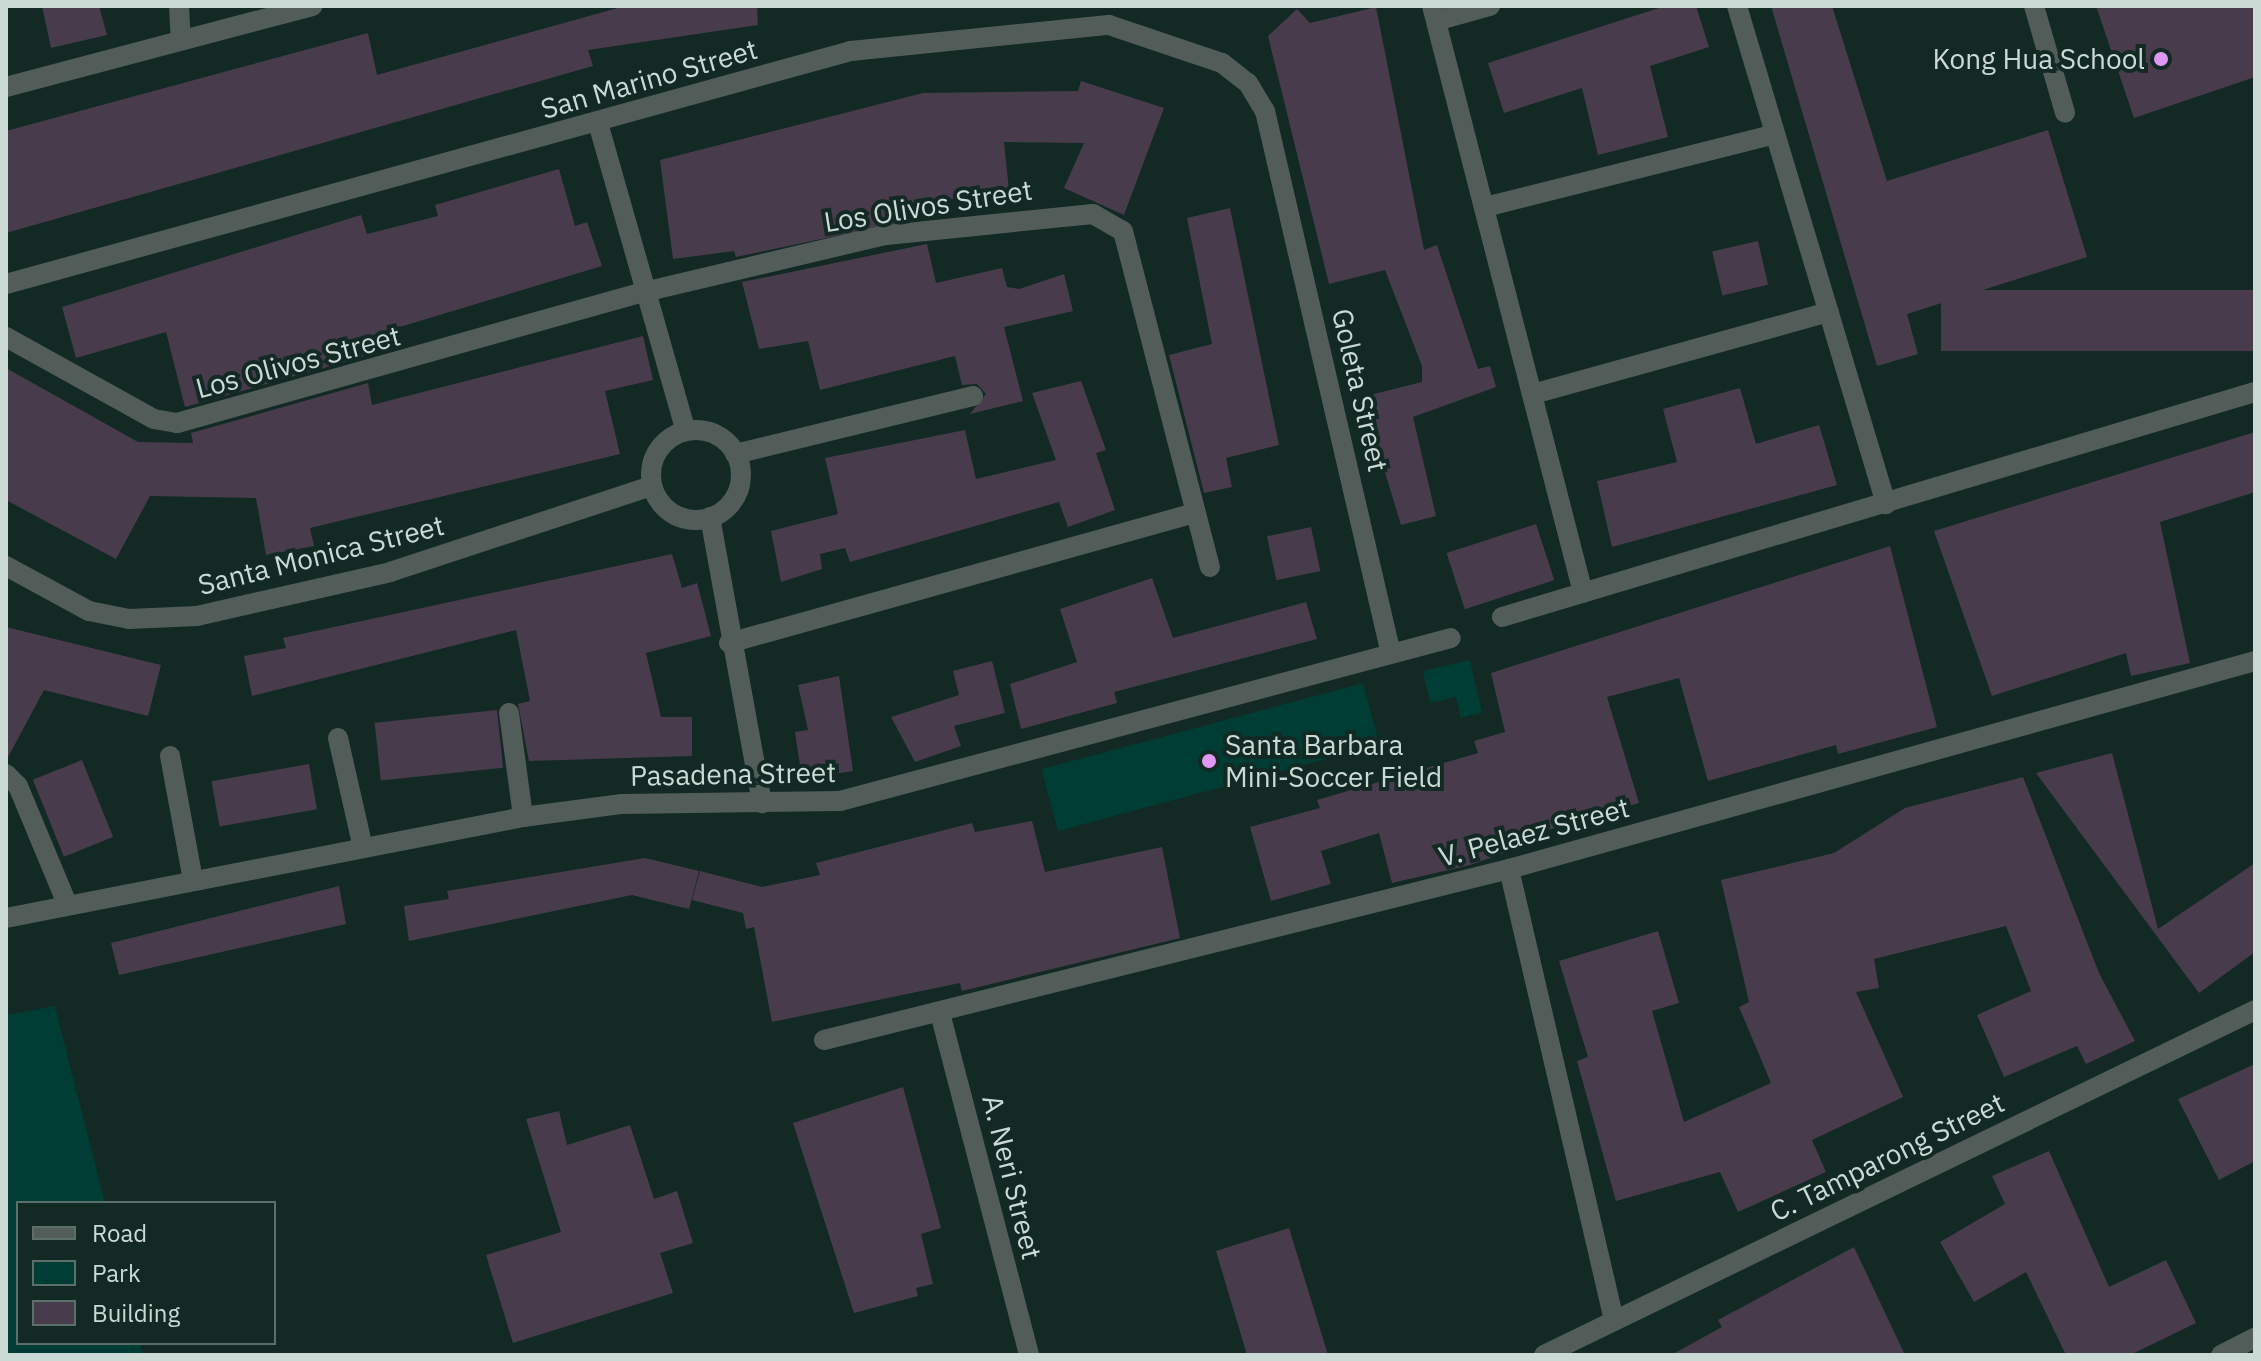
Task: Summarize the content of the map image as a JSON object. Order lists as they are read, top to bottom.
{
  "streets": {
    "street": [
      "San Marino Street",
      "Los Olivos Street",
      "Goleta Street",
      "Santa Monica Street",
      "Pasadena Street",
      "V. Pelaez Street",
      "C. Tamparong Street",
      "A. Neri Street"
    ]
  },
  "crossings": [
    ["San Marino Street", "Goleta Street"],
    ["Goleta Street", "Pasadena Street"],
    ["V. Pelaez Street", "A. Neri Street"]
  ],
  "places": ["Kong Hua School", "Santa Barbara Mini-Soccer Field"],
  "legend": ["Road", "Park", "Building"]
}
